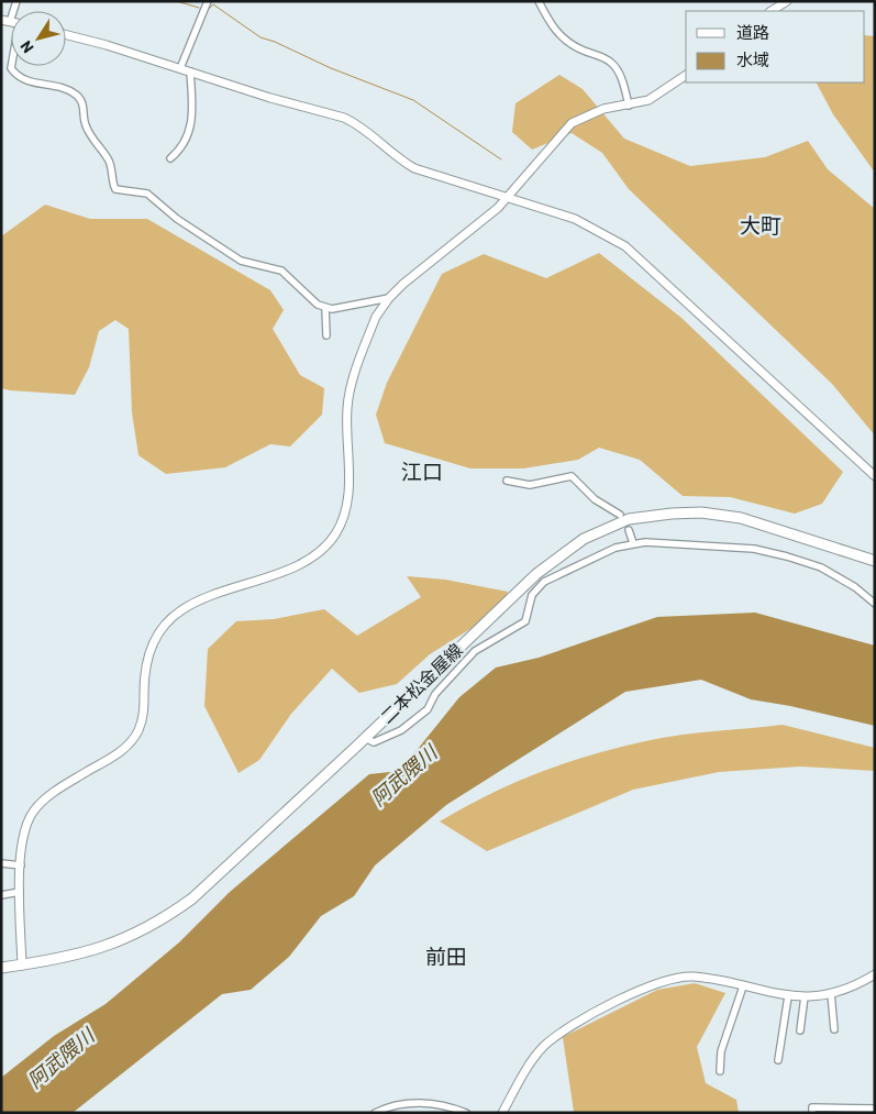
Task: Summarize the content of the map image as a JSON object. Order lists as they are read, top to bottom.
{
  "streets": {
    "main road": ["二本松金屋線"]
  },
  "districts": ["大町", "江口", "前田"],
  "water": ["阿武隈川"],
  "legend": ["道路", "水域"],
  "north": "bottom left"
}
